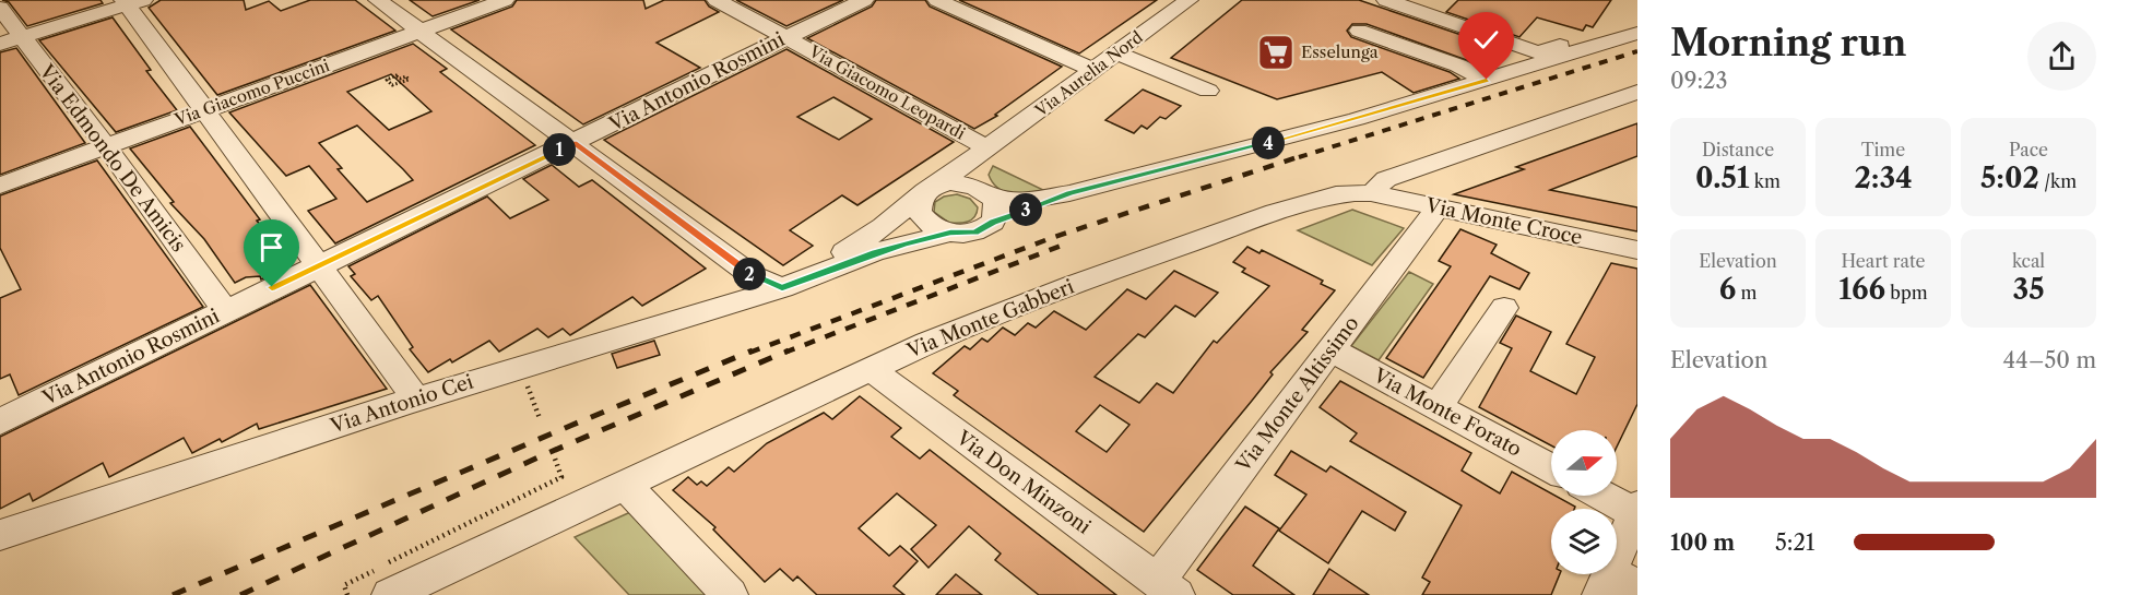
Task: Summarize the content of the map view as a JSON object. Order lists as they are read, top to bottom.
{
  "streets": {
    "street": [
      "Via Aurelia Nord",
      "Via Antonio Rosmini",
      "Via Giacomo Puccini",
      "Via Giacomo Leopardi",
      "Via Edmondo De Amicis",
      "Via Monte Croce",
      "Via Monte Gabberi",
      "Via Monte Altissimo",
      "Via Antonio Cei",
      "Via Monte Forato",
      "Via Don Minzoni"
    ]
  },
  "crossings": [
    ["Via Aurelia Nord", "Via Giacomo Leopardi"],
    ["Via Aurelia Nord", "Via Antonio Cei"],
    ["Via Antonio Rosmini", "Via Giacomo Leopardi"],
    ["Via Antonio Rosmini", "Via Edmondo De Amicis"],
    ["Via Giacomo Puccini", "Via Edmondo De Amicis"],
    ["Via Monte Croce", "Via Monte Gabberi"],
    ["Via Monte Croce", "Via Monte Altissimo"],
    ["Via Monte Gabberi", "Via Don Minzoni"],
    ["Via Monte Altissimo", "Via Monte Forato"],
    ["Via Monte Altissimo", "Via Don Minzoni"]
  ],
  "places": {
    "supermarket": ["Esselunga"]
  },
  "north": "right",
  "page": {
    "heading": ["Morning run", "09:23"],
    "stats": [
      ["Distance", "0.51 km"],
      ["Time", "2:34"],
      ["Pace", "5:02 /km"],
      ["Elevation", "6 m"],
      ["Heart rate", "166 bpm"],
      ["kcal", "35"]
    ],
    "pins": [
      "4",
      "1",
      "3",
      "2"
    ],
    "chart": ["Elevation", "44–50 m"],
    "list": [
      {
        "name": "100 m",
        "note": "5:21"
      }
    ]
  }
}
